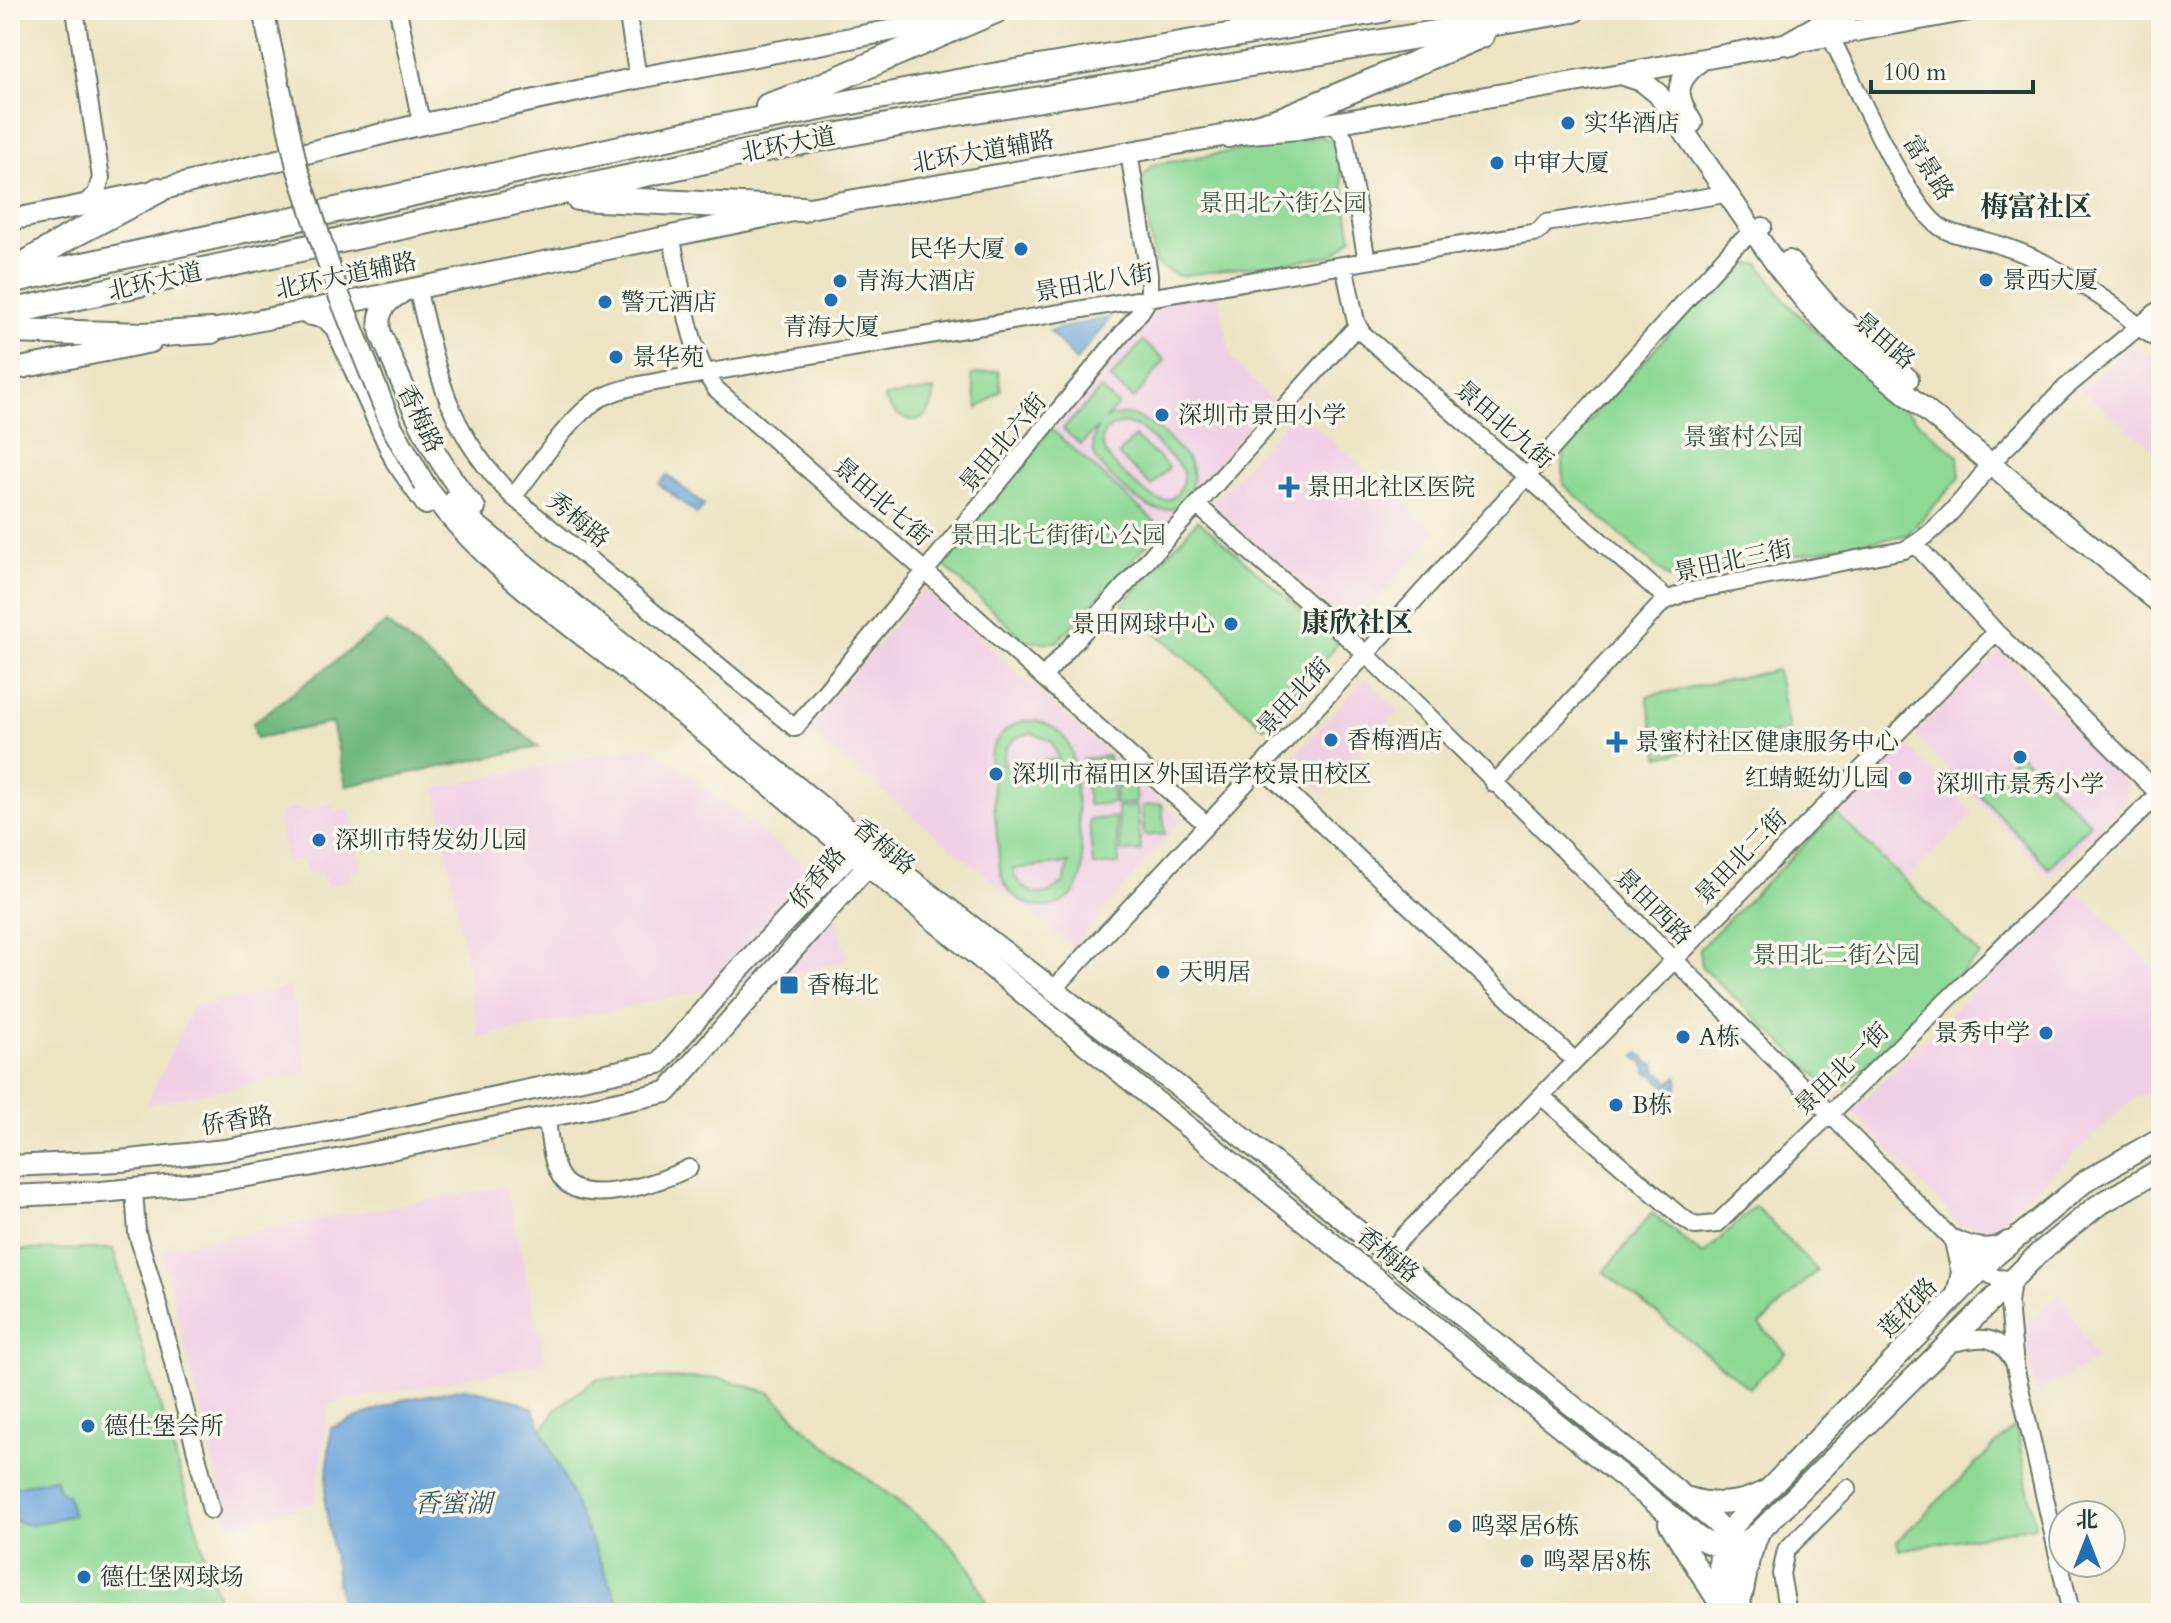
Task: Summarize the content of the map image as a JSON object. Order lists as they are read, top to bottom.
{
  "streets": {
    "highway": ["北环大道"],
    "main road": [
      "北环大道辅路",
      "景田路",
      "香梅路",
      "侨香路",
      "莲花路"
    ],
    "street": [
      "富景路",
      "景田北八街",
      "景田北九街",
      "景田北六街",
      "景田北七街",
      "秀梅路",
      "景田北三街",
      "景田北街",
      "景田北二街",
      "景田西路",
      "景田北一街"
    ]
  },
  "crossings": [
    ["北环大道辅路", "富景路"],
    ["北环大道辅路", "景田路"],
    ["北环大道辅路", "景田北七街"],
    ["北环大道辅路", "秀梅路"],
    ["富景路", "景田北三街"],
    ["景田北八街", "景田路"],
    ["景田北八街", "景田北六街"],
    ["景田北八街", "景田北七街"],
    ["景田北八街", "秀梅路"],
    ["景田路", "景田北三街"],
    ["景田路", "景田北街"],
    ["香梅路", "景田北街"],
    ["香梅路", "景田北二街"],
    ["香梅路", "侨香路"],
    ["香梅路", "莲花路"],
    ["景田北九街", "景田北三街"],
    ["景田北九街", "景田北街"],
    ["景田北六街", "景田北七街"],
    ["景田北六街", "秀梅路"],
    ["景田北七街", "景田北街"],
    ["景田北三街", "景田西路"],
    ["景田北街", "景田西路"],
    ["景田北二街", "景田西路"],
    ["景田北二街", "景田北一街"],
    ["景田西路", "景田北一街"],
    ["景田西路", "莲花路"]
  ],
  "districts": ["梅富社区", "康欣社区"],
  "water": ["香蜜湖"],
  "parks": [
    "景田北六街公园",
    "景蜜村公园",
    "景田北七街街心公园",
    "景田北二街公园"
  ],
  "places": {
    "other": [
      "实华酒店",
      "中审大厦",
      "民华大厦",
      "景西大厦",
      "青海大酒店",
      "青海大厦",
      "警元酒店",
      "景华苑",
      "深圳市景田小学",
      "景田网球中心",
      "香梅酒店",
      "深圳市景秀小学",
      "深圳市福田区外国语学校景田校区",
      "红蜻蜓幼儿园",
      "深圳市特发幼儿园",
      "天明居",
      "景秀中学",
      "A栋",
      "B栋",
      "德仕堡会所",
      "鸣翠居6栋",
      "鸣翠居8栋",
      "德仕堡网球场"
    ],
    "health": ["景田北社区医院", "景蜜村社区健康服务中心"],
    "transit": ["香梅北"]
  },
  "scale_bar": "100 m",
  "north": "top"
}
